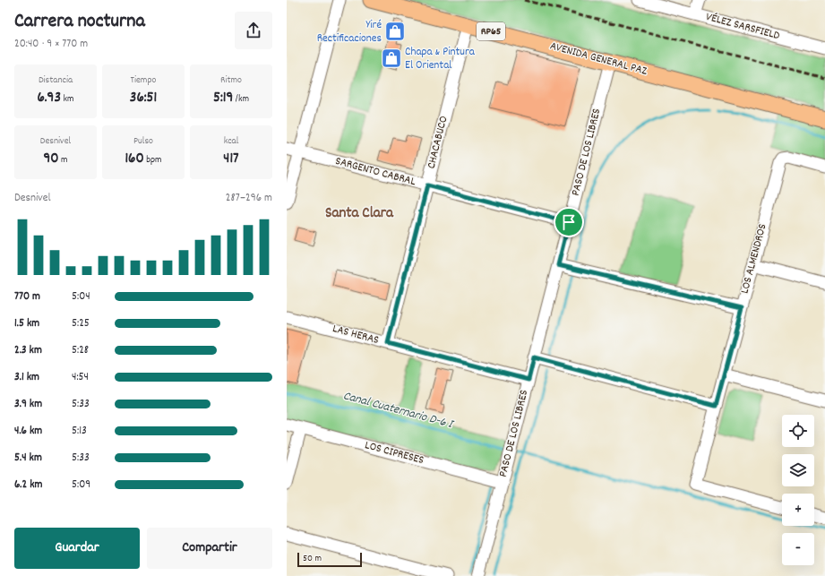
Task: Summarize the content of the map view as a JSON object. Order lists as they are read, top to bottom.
{
  "streets": {
    "main road": ["RP65", "AVENIDA GENERAL PAZ"],
    "street": [
      "VÉLEZ SARSFIELD",
      "CHACABUCO",
      "PASO DE LOS LIBRES",
      "SARGENTO CABRAL",
      "LOS ALMENDROS",
      "LAS HERAS",
      "LOS CIPRESES"
    ]
  },
  "crossings": [
    ["AVENIDA GENERAL PAZ", "CHACABUCO"],
    ["AVENIDA GENERAL PAZ", "PASO DE LOS LIBRES"],
    ["CHACABUCO", "SARGENTO CABRAL"],
    ["CHACABUCO", "LAS HERAS"],
    ["PASO DE LOS LIBRES", "SARGENTO CABRAL"],
    ["PASO DE LOS LIBRES", "LAS HERAS"],
    ["PASO DE LOS LIBRES", "LOS CIPRESES"]
  ],
  "districts": ["Santa Clara"],
  "water": ["Canal Cuaternario D-6 I"],
  "places": {
    "shop": ["Yiré Rectificaciones", "Chapa & Pintura El Oriental"]
  },
  "scale_bar": "50 m",
  "page": {
    "heading": ["Carrera nocturna", "20:40 · 9 × 770 m"],
    "stats": [
      ["Distancia", "6.93 km"],
      ["Tiempo", "36:51"],
      ["Ritmo", "5:19 /km"],
      ["Desnivel", "90 m"],
      ["Pulso", "160 bpm"],
      ["kcal", "417"]
    ],
    "chart": ["Desnivel", "287–296 m"],
    "list": [
      {
        "name": "770 m",
        "note": "5:04"
      },
      {
        "name": "1.5 km",
        "note": "5:25"
      },
      {
        "name": "2.3 km",
        "note": "5:28"
      },
      {
        "name": "3.1 km",
        "note": "4:54"
      },
      {
        "name": "3.9 km",
        "note": "5:33"
      },
      {
        "name": "4.6 km",
        "note": "5:13"
      },
      {
        "name": "5.4 km",
        "note": "5:33"
      },
      {
        "name": "6.2 km",
        "note": "5:09"
      }
    ],
    "map_buttons": ["+", "−"],
    "buttons": ["Guardar", "Compartir"],
    "scale": "50 m"
  }
}
